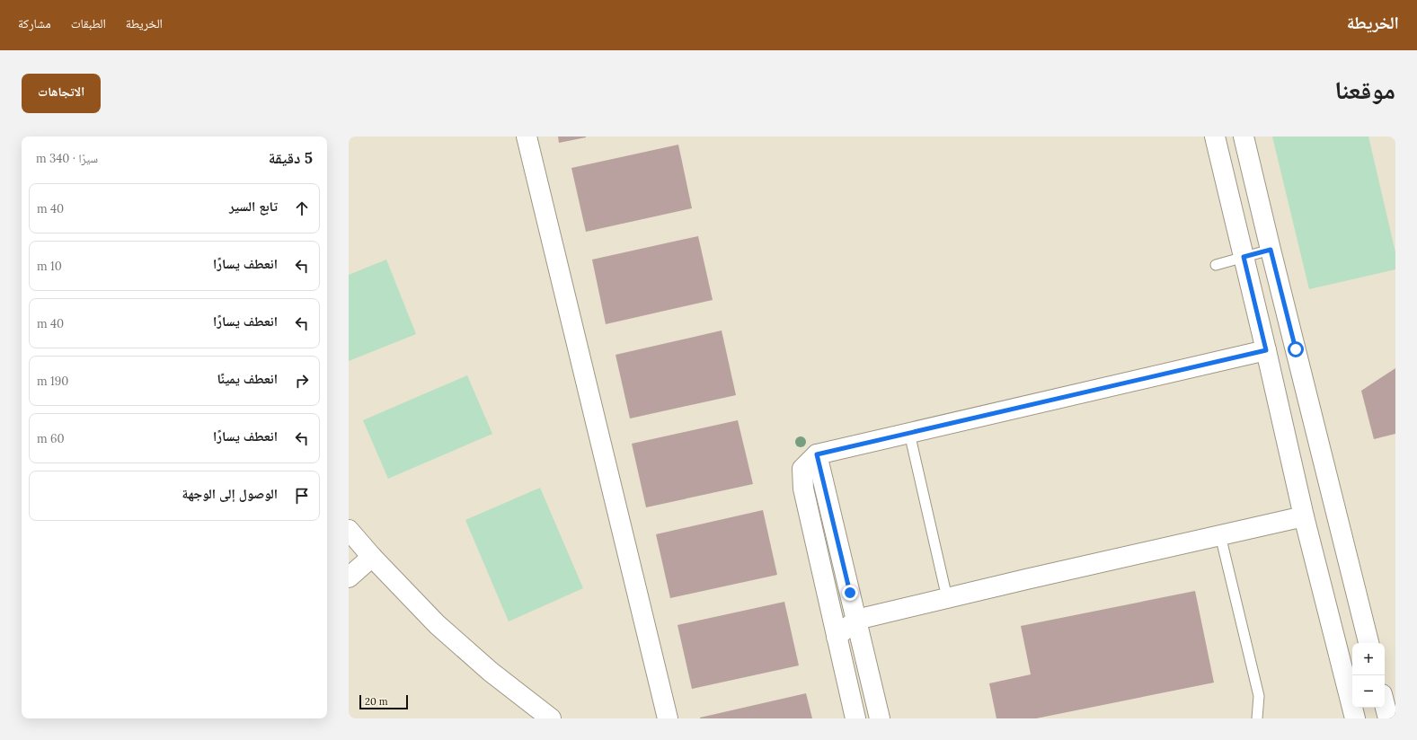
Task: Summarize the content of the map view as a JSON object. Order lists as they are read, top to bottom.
{
  "scale_bar": "20 m",
  "page": {
    "header": "الخريطة",
    "nav": ["الخريطة", "الطبقات", "مشاركة"],
    "title": "موقعنا",
    "buttons": "الاتجاهات",
    "heading": ["5 دقيقة", "سيرًا · 340 m"],
    "list": [
      ["تابع السير", "40 m"],
      ["انعطف يسارًا", "10 m"],
      ["انعطف يسارًا", "40 m"],
      ["انعطف يمينًا", "190 m"],
      ["انعطف يسارًا", "60 m"],
      "الوصول إلى الوجهة"
    ],
    "map_buttons": ["+", "−"],
    "scale": "20 m"
  }
}
